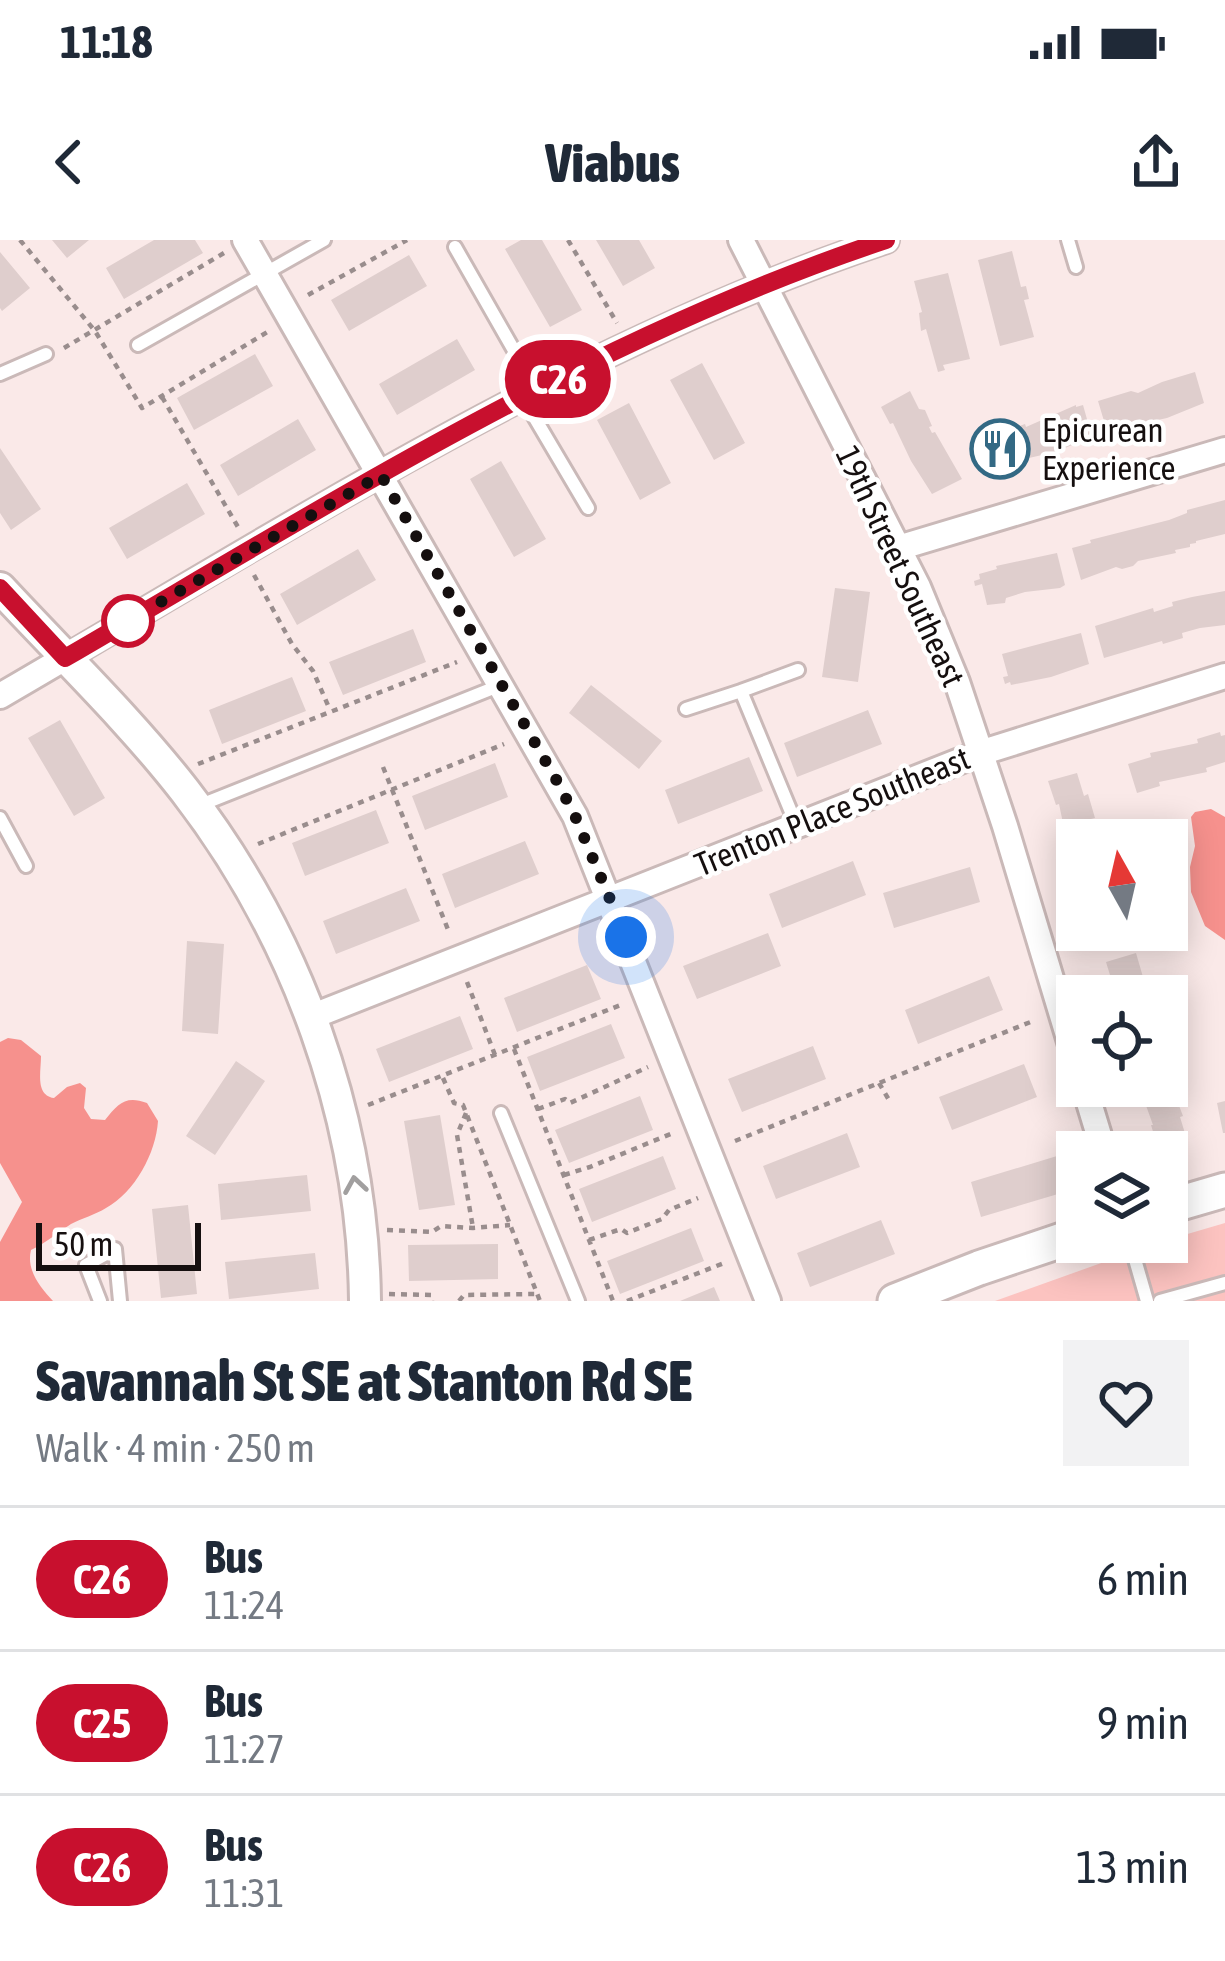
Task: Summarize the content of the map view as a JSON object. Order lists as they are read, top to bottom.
{
  "streets": {
    "street": ["19th Street Southeast", "Trenton Place Southeast"]
  },
  "crossings": [
    ["19th Street Southeast", "Trenton Place Southeast"]
  ],
  "places": {
    "restaurant": ["Epicurean Experience"]
  },
  "lines": ["bus line C26"],
  "scale_bar": "50 m",
  "north": "top",
  "page": {
    "status": "11:18",
    "header": "Viabus",
    "on_map": "C26",
    "scale": "50 m",
    "heading": ["Savannah St SE at Stanton Rd SE", "Walk · 4 min · 250 m"],
    "list": [
      {
        "mark": "C26",
        "name": "Bus",
        "note": "11:24",
        "value": "6 min"
      },
      {
        "mark": "C25",
        "name": "Bus",
        "note": "11:27",
        "value": "9 min"
      },
      {
        "mark": "C26",
        "name": "Bus",
        "note": "11:31",
        "value": "13 min"
      }
    ]
  }
}
